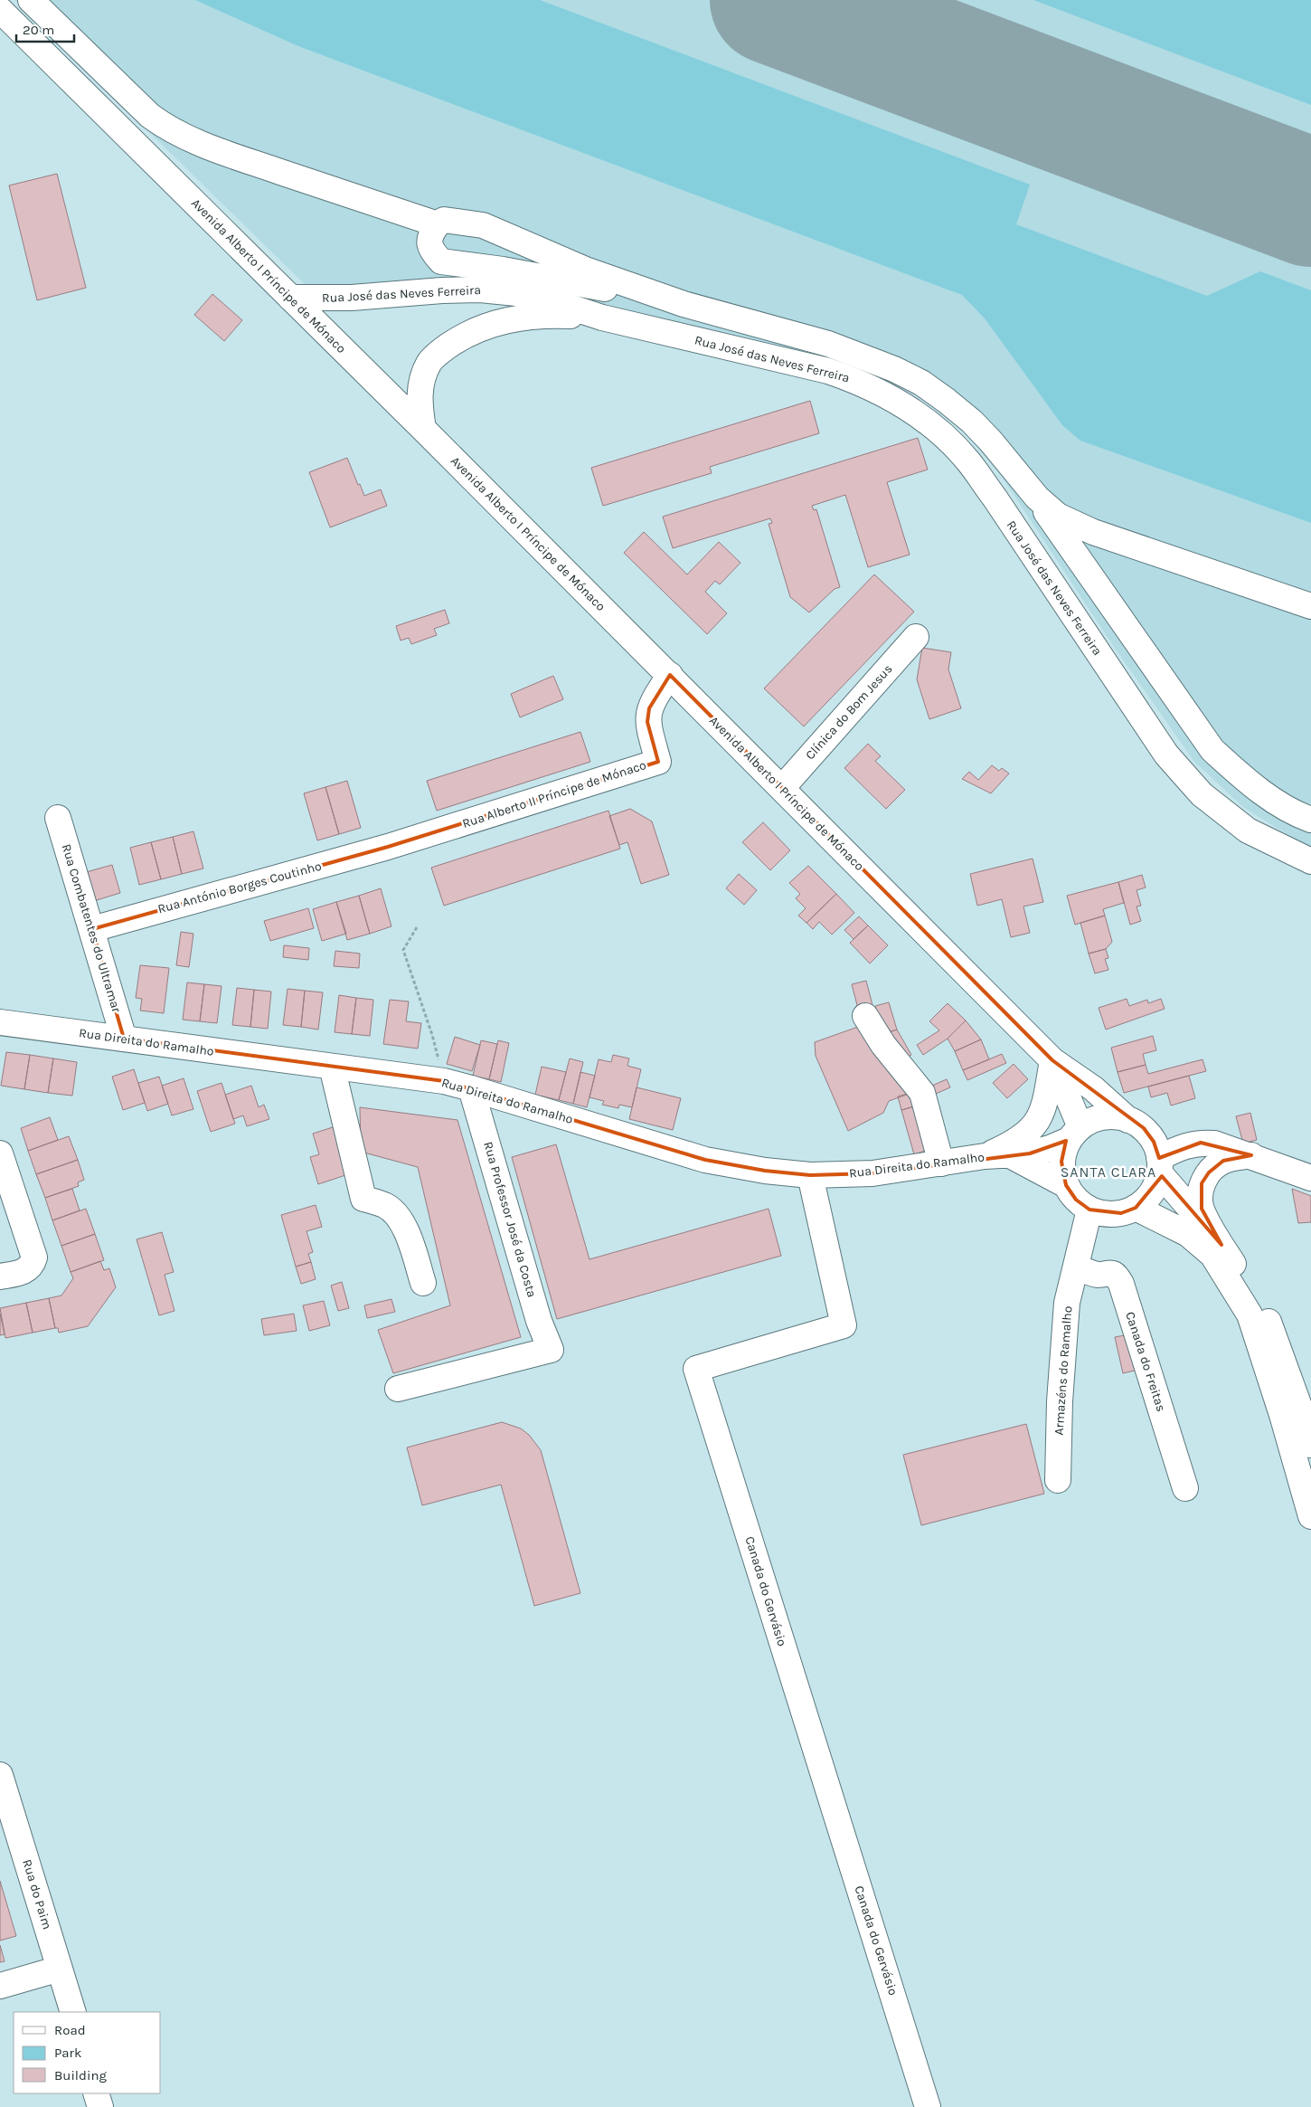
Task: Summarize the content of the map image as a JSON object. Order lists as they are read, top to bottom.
{
  "streets": {
    "main road": [
      "Avenida Alberto I Príncipe de Mónaco",
      "Rua José das Neves Ferreira",
      "Clínica do Bom Jesus",
      "Rua Alberto II Príncipe de Mónaco",
      "Rua António Borges Coutinho",
      "Rua Combatentes do Ultramar",
      "Rua Direita do Ramalho",
      "Rua Professor José da Costa",
      "Canada do Freitas",
      "Armazéns do Ramalho",
      "Canada do Gervásio",
      "Rua do Paim"
    ]
  },
  "crossings": [
    ["Avenida Alberto I Príncipe de Mónaco", "Rua José das Neves Ferreira"],
    ["Avenida Alberto I Príncipe de Mónaco", "Clínica do Bom Jesus"],
    ["Avenida Alberto I Príncipe de Mónaco", "Rua Alberto II Príncipe de Mónaco"],
    ["Avenida Alberto I Príncipe de Mónaco", "Rua Direita do Ramalho"],
    ["Avenida Alberto I Príncipe de Mónaco", "Armazéns do Ramalho"],
    ["Rua Alberto II Príncipe de Mónaco", "Rua António Borges Coutinho"],
    ["Rua António Borges Coutinho", "Rua Combatentes do Ultramar"],
    ["Rua Combatentes do Ultramar", "Rua Direita do Ramalho"],
    ["Rua Direita do Ramalho", "Rua Professor José da Costa"],
    ["Rua Direita do Ramalho", "Armazéns do Ramalho"],
    ["Rua Direita do Ramalho", "Canada do Gervásio"],
    ["Canada do Freitas", "Armazéns do Ramalho"]
  ],
  "districts": ["SANTA CLARA"],
  "legend": ["Road", "Park", "Building"],
  "scale_bar": "20 m"
}
